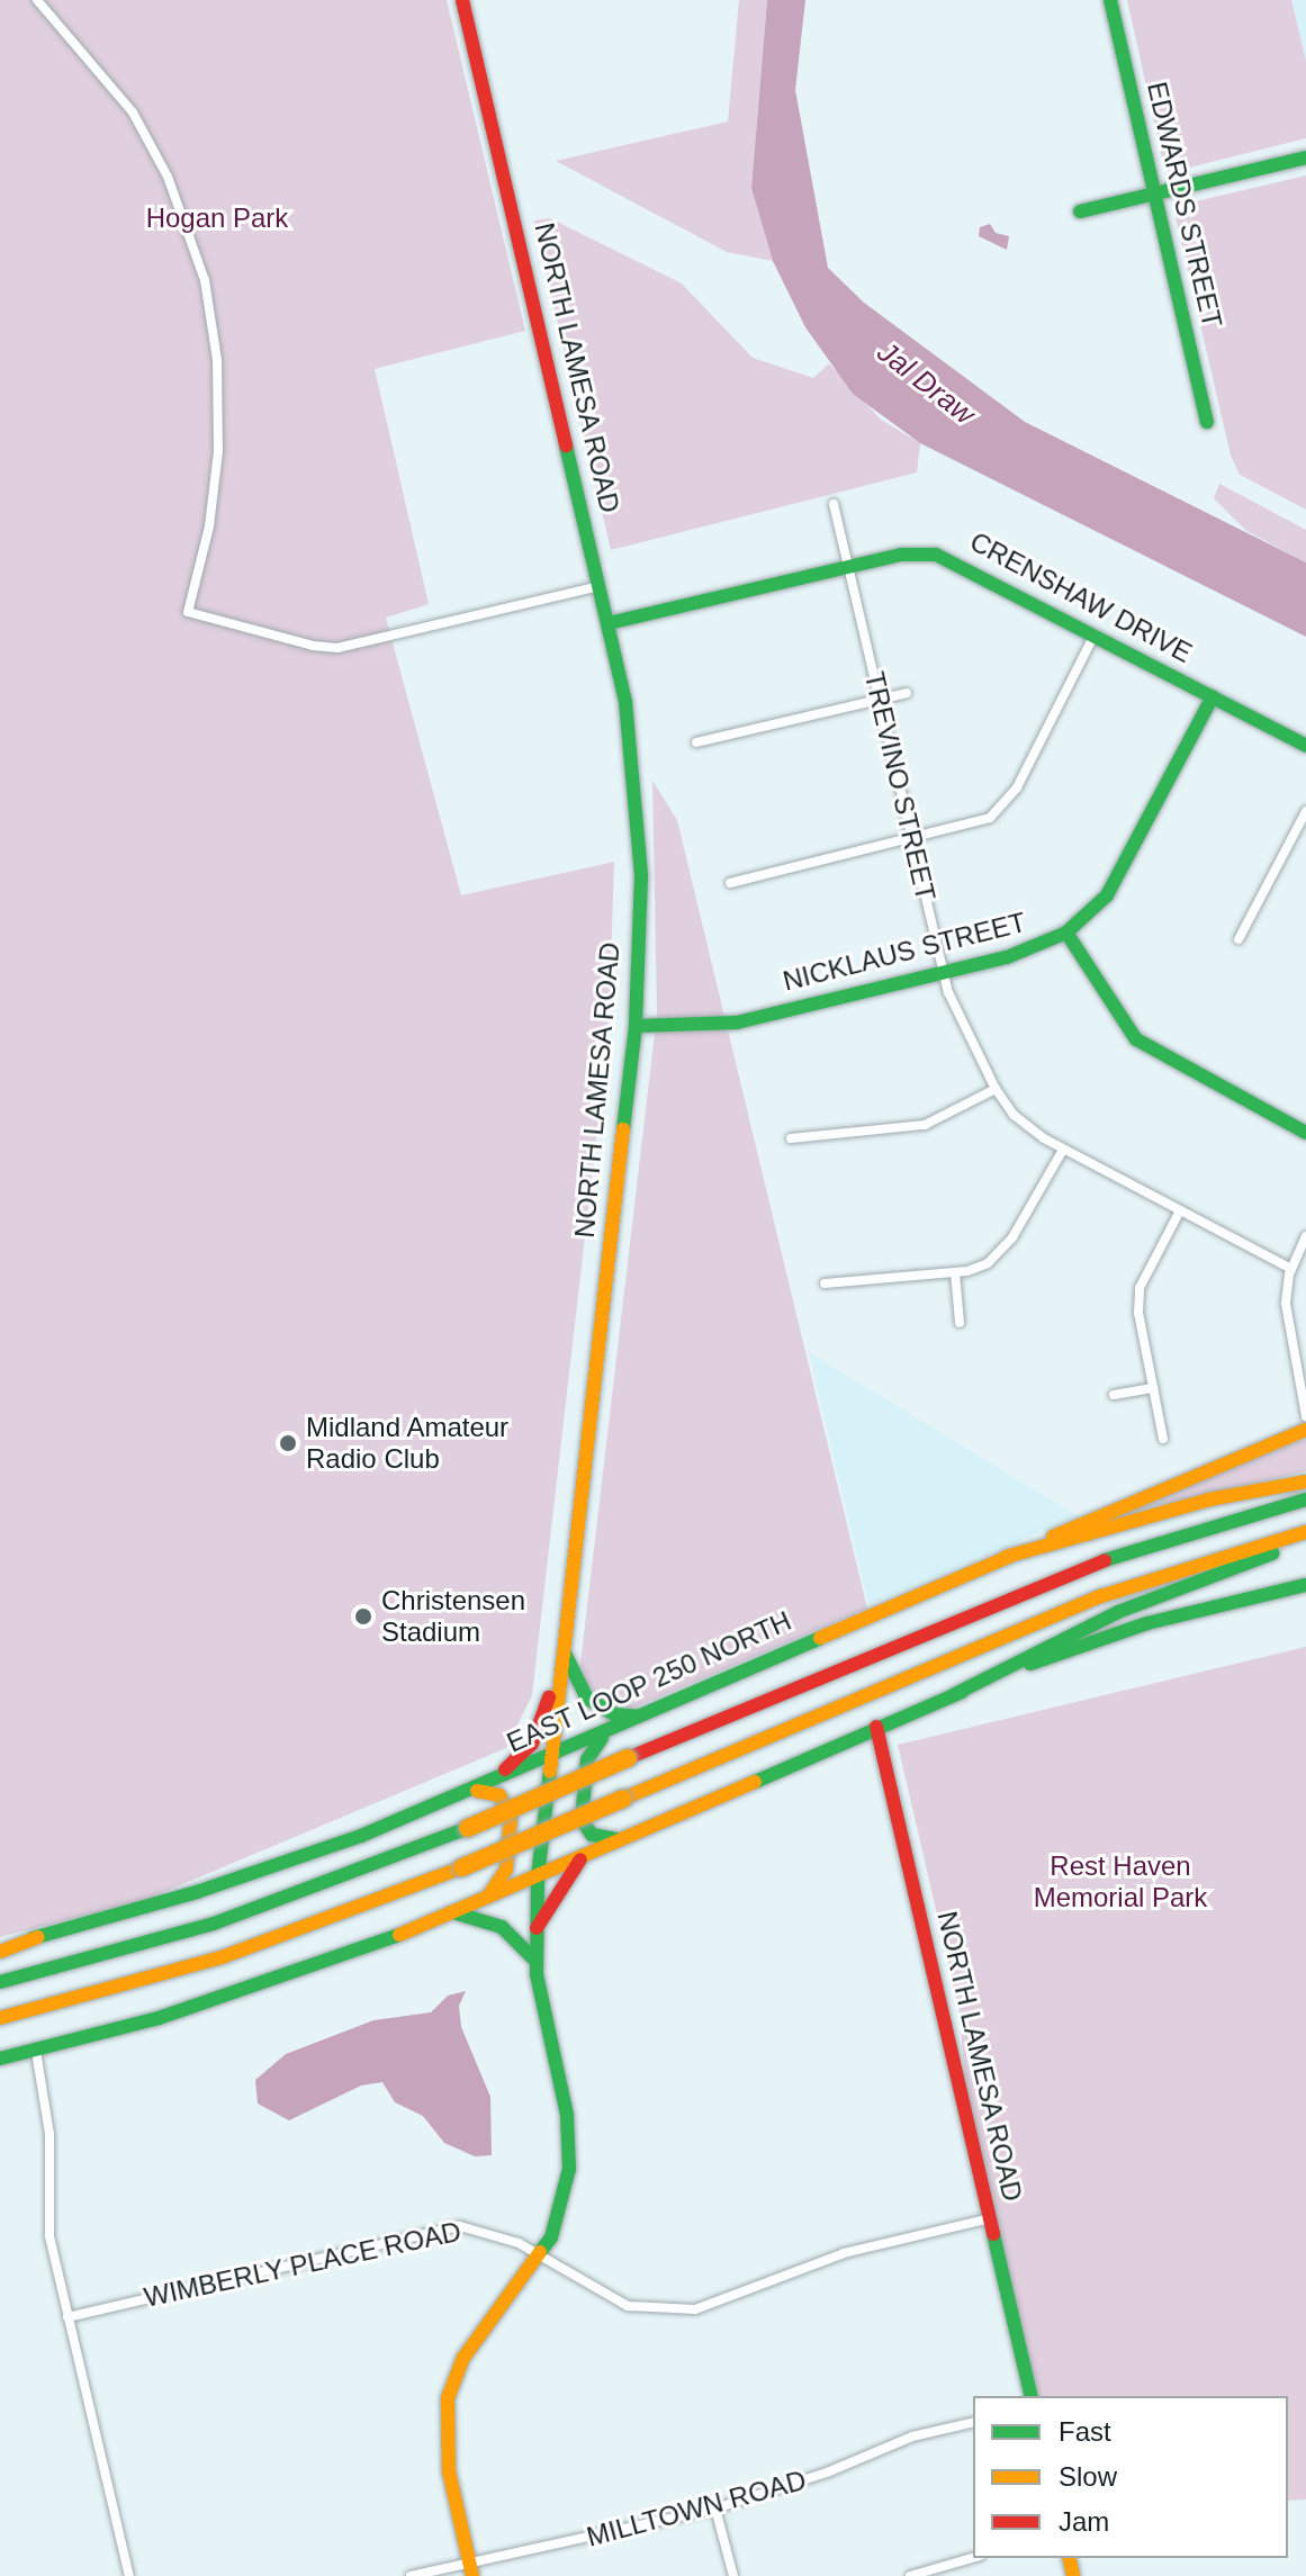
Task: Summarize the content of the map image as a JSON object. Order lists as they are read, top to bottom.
{
  "streets": {
    "main road": [
      "EDWARDS STREET",
      "NORTH LAMESA ROAD",
      "CRENSHAW DRIVE",
      "NICKLAUS STREET",
      "EAST LOOP 250 NORTH"
    ],
    "street": ["TREVINO STREET", "WIMBERLY PLACE ROAD", "MILLTOWN ROAD"]
  },
  "crossings": [
    ["NORTH LAMESA ROAD", "CRENSHAW DRIVE"],
    ["NORTH LAMESA ROAD", "NICKLAUS STREET"],
    ["NORTH LAMESA ROAD", "EAST LOOP 250 NORTH"],
    ["NORTH LAMESA ROAD", "WIMBERLY PLACE ROAD"],
    ["NORTH LAMESA ROAD", "MILLTOWN ROAD"],
    ["CRENSHAW DRIVE", "TREVINO STREET"],
    ["CRENSHAW DRIVE", "NICKLAUS STREET"],
    ["TREVINO STREET", "NICKLAUS STREET"]
  ],
  "water": ["Jal Draw"],
  "parks": ["Hogan Park", "Rest Haven Memorial Park"],
  "places": ["Midland Amateur Radio Club", "Christensen Stadium"],
  "legend": ["Fast", "Slow", "Jam"]
}
